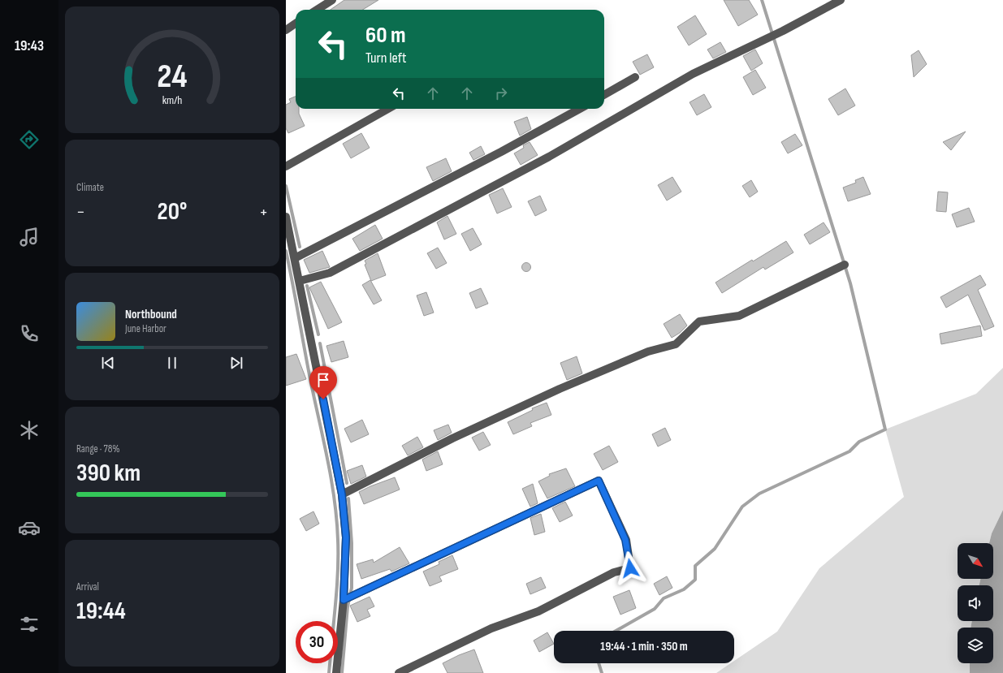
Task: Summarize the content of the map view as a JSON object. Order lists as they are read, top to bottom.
{
  "north": "bottom right",
  "page": {
    "tabs": "19:43",
    "turn": ["60 m", "Turn left"],
    "tile": [
      "Climate",
      ["Range · 78%", "390 km"],
      ["Arrival", "19:44"]
    ],
    "heat": ["−", "20°", "+"],
    "song": ["Northbound", "June Harbor"],
    "limit": "30",
    "trip": "19:44 · 1 min · 350 m",
    "gauge": ["24", "km/h"]
  }
}
